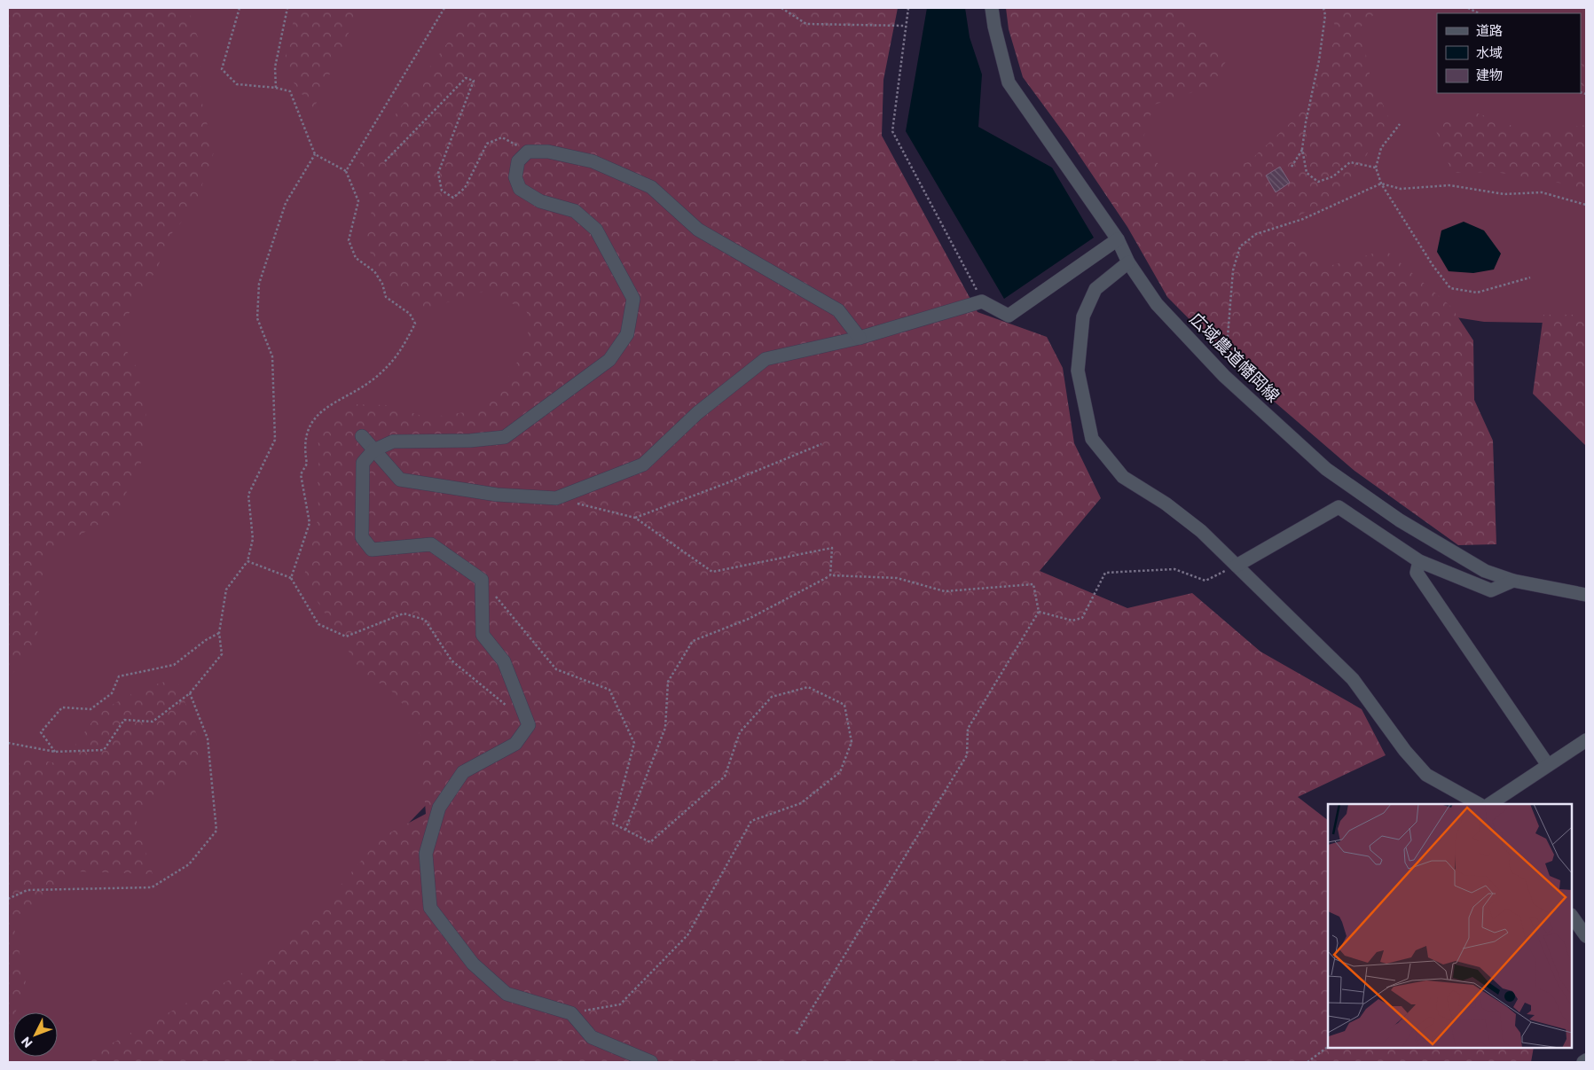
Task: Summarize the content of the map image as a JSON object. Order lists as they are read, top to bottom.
{
  "streets": {
    "street": ["広域農道幡岡線"]
  },
  "legend": ["道路", "水域", "建物"],
  "north": "bottom left"
}
